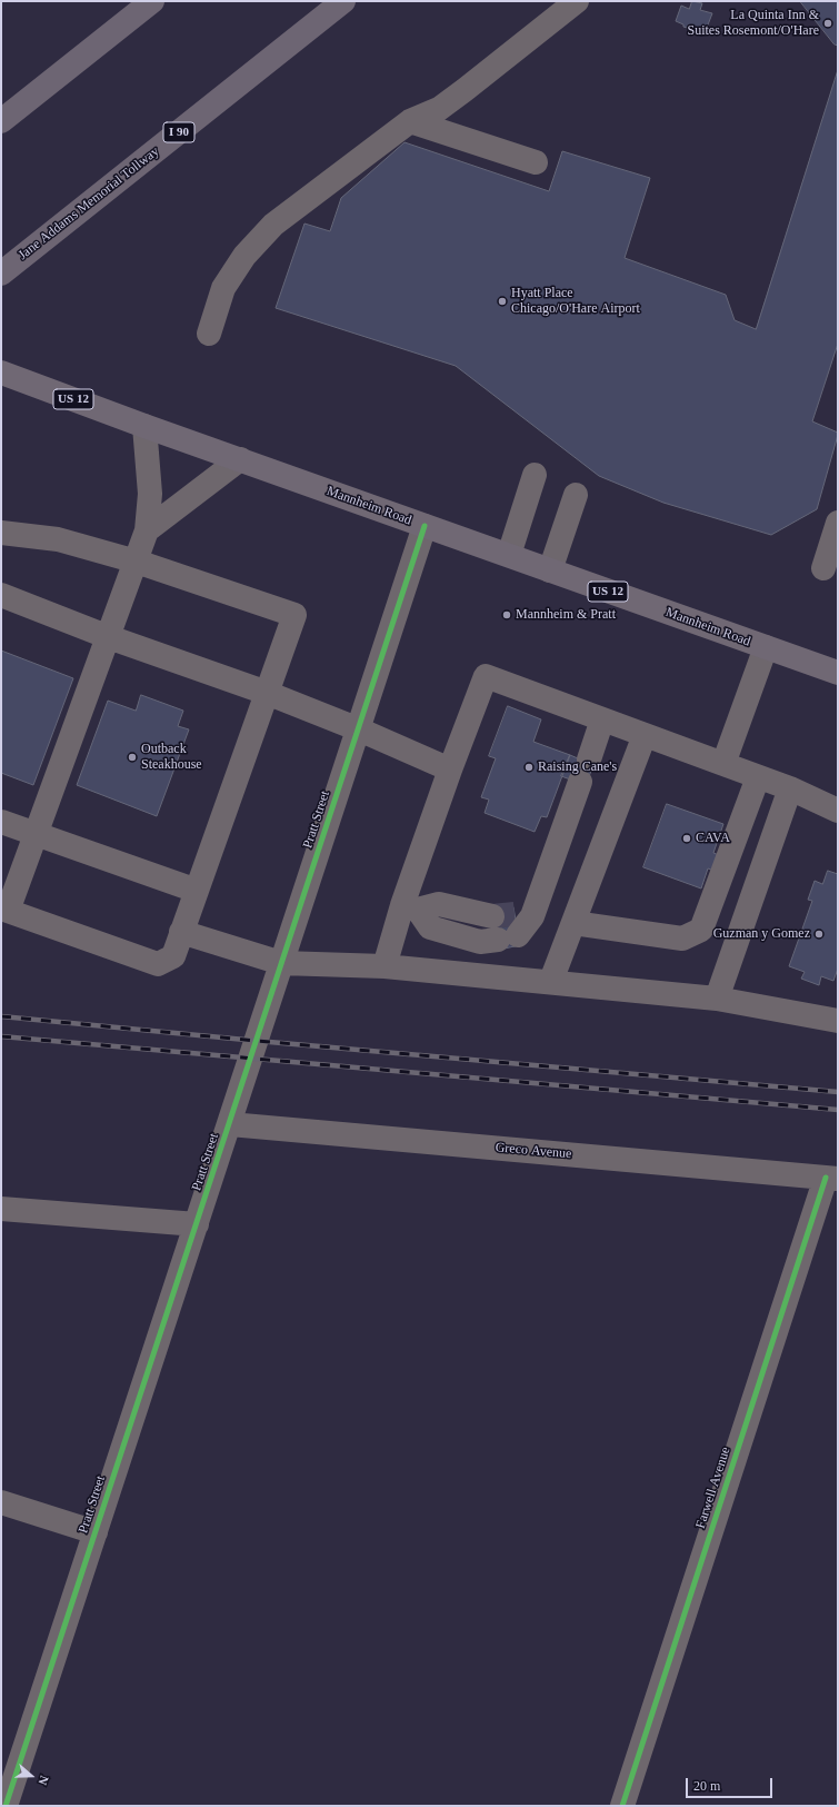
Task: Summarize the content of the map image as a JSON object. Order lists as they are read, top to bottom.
{
  "streets": {
    "highway": ["I 90", "Jane Addams Memorial Tollway"],
    "main road": ["US 12", "Mannheim Road"],
    "street": ["Pratt Street", "Greco Avenue", "Farwell Avenue"]
  },
  "crossings": [
    ["Mannheim Road", "Pratt Street"],
    ["Pratt Street", "Greco Avenue"],
    ["Greco Avenue", "Farwell Avenue"]
  ],
  "places": [
    "La Quinta Inn & Suites Rosemont/O'Hare",
    "Hyatt Place Chicago/O'Hare Airport",
    "Mannheim & Pratt",
    "Outback Steakhouse",
    "Raising Cane's",
    "CAVA",
    "Guzman y Gomez"
  ],
  "scale_bar": "20 m",
  "north": "right"
}
